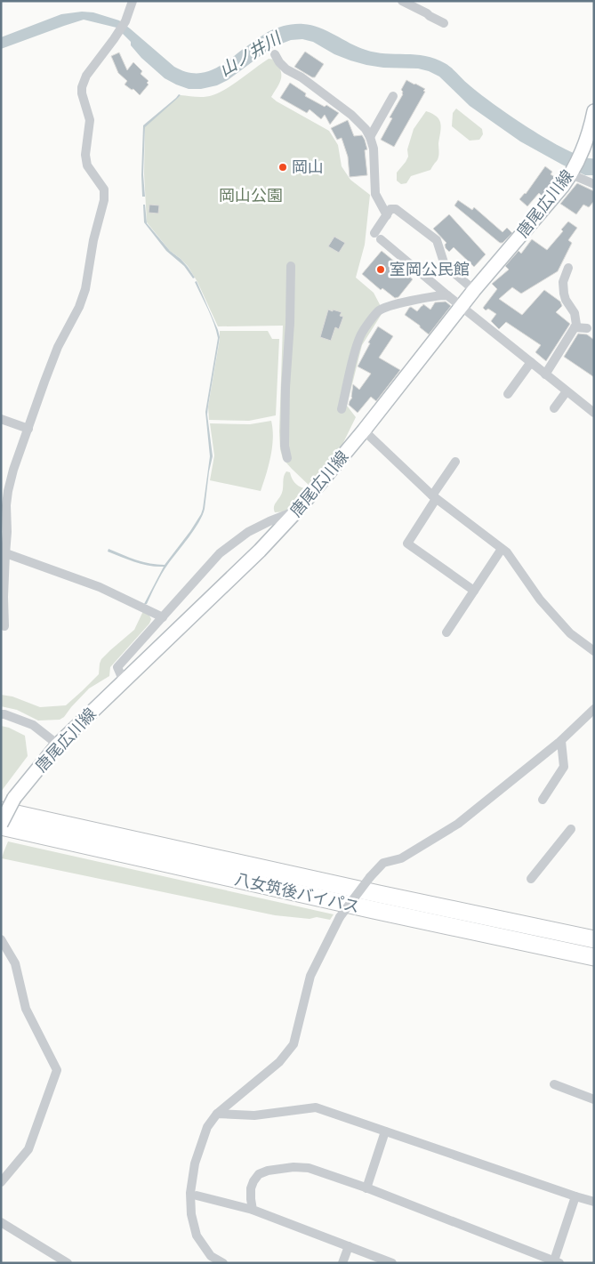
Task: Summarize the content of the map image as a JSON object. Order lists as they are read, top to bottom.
{
  "streets": {
    "highway": ["八女筑後バイパス"],
    "main road": ["唐尾広川線"]
  },
  "crossings": [
    ["唐尾広川線", "八女筑後バイパス"]
  ],
  "water": ["山ノ井川"],
  "parks": ["岡山公園"],
  "places": ["岡山", "室岡公民館"]
}
